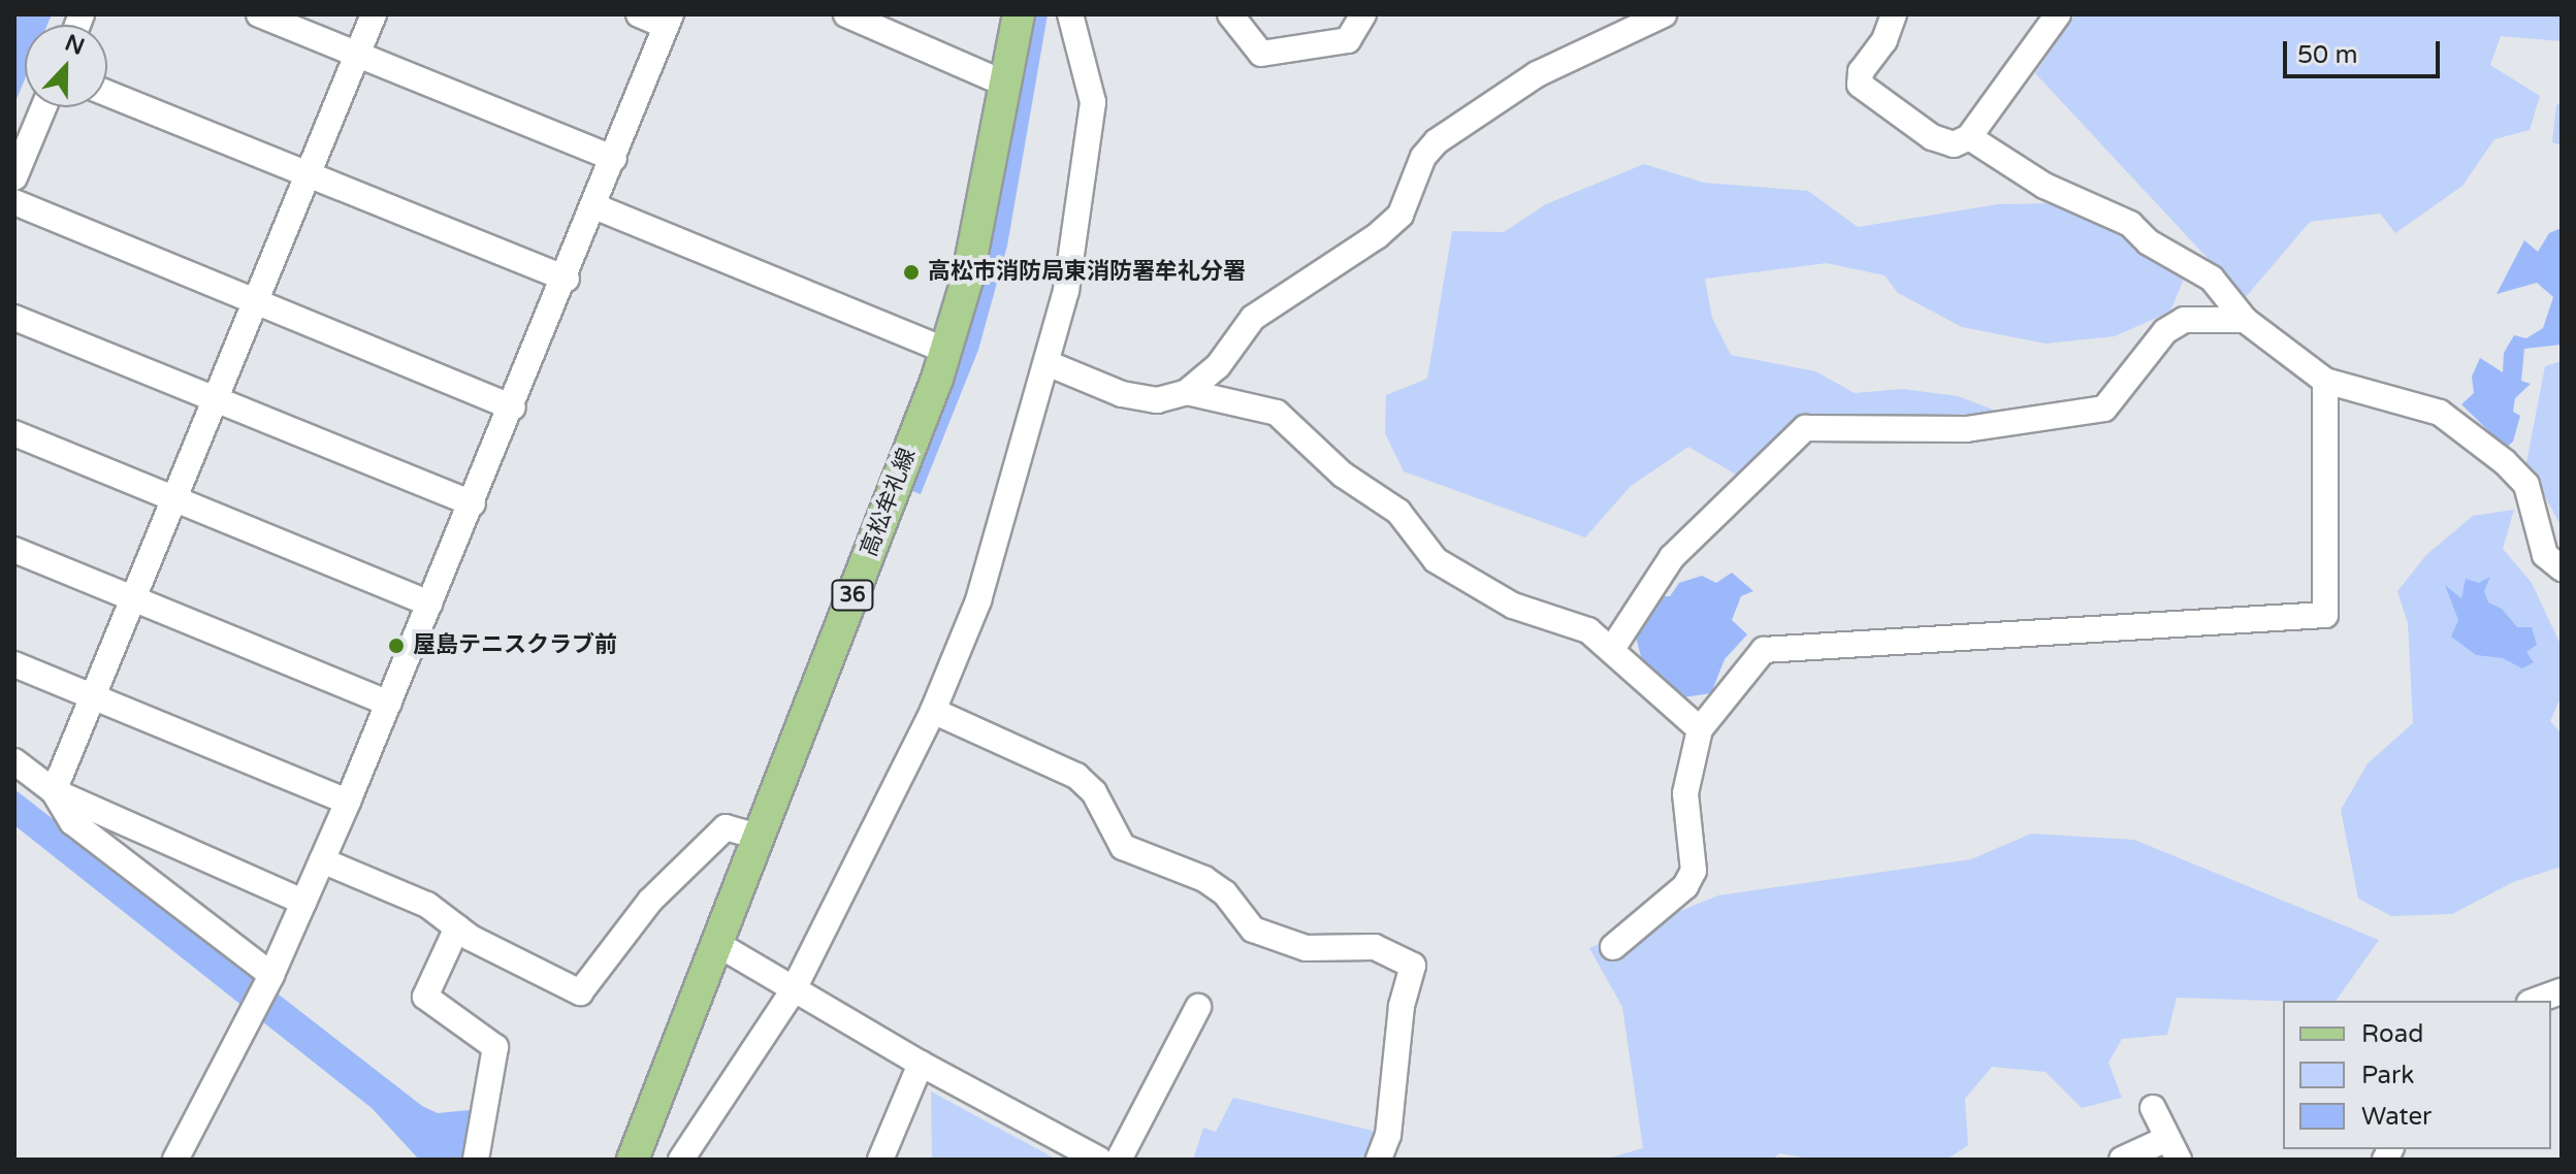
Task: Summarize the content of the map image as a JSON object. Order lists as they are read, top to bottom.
{
  "streets": {
    "main road": ["高松牟礼線", "36"]
  },
  "places": ["高松市消防局東消防署牟礼分署", "屋島テニスクラブ前"],
  "legend": ["Road", "Park", "Water"],
  "scale_bar": "50 m",
  "north": "top"
}
